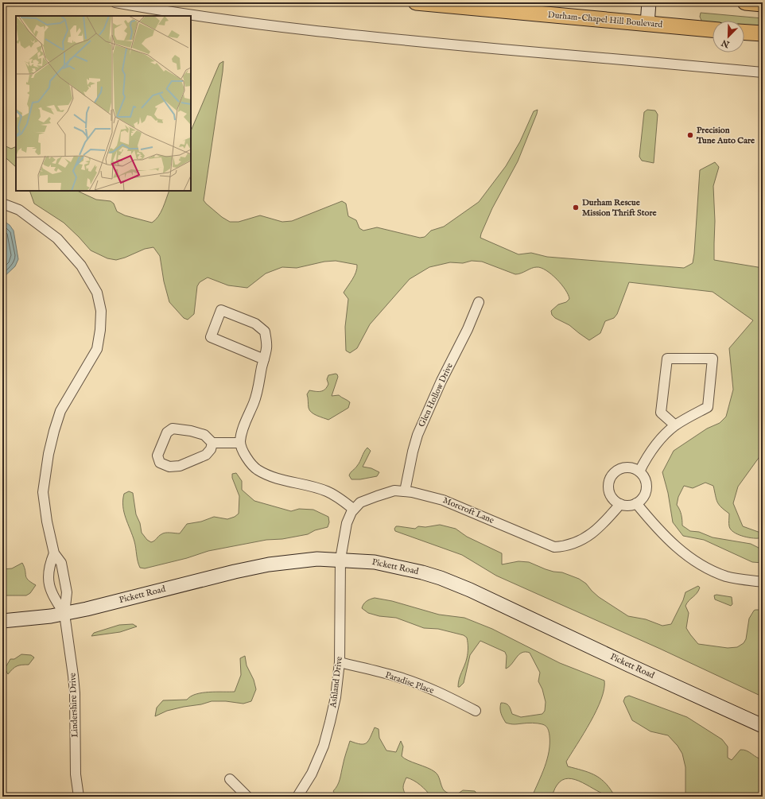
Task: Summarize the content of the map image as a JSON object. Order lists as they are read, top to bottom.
{
  "streets": {
    "main road": ["Durham-Chapel Hill Boulevard"],
    "street": [
      "Glen Hollow Drive",
      "Morcroft Lane",
      "Pickett Road",
      "Ashland Drive",
      "Paradise Place",
      "Lindershire Drive"
    ]
  },
  "crossings": [
    ["Glen Hollow Drive", "Morcroft Lane"],
    ["Pickett Road", "Ashland Drive"],
    ["Pickett Road", "Lindershire Drive"],
    ["Ashland Drive", "Paradise Place"]
  ],
  "places": ["Precision Tune Auto Care", "Durham Rescue Mission Thrift Store"],
  "north": "bottom left"
}
